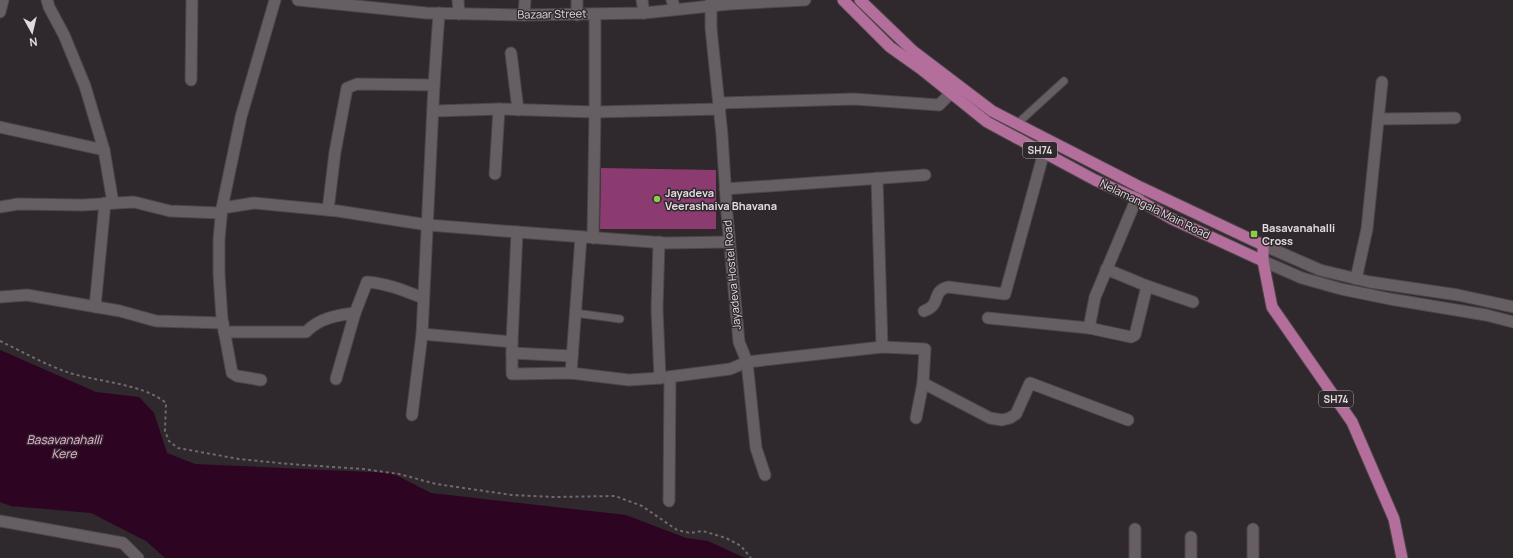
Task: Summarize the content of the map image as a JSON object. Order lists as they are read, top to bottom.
{
  "streets": {
    "main road": ["SH74", "Nelamangala Main Road"],
    "street": ["Bazaar Street", "Jayadeva Hostel Road"]
  },
  "crossings": [
    ["Bazaar Street", "Jayadeva Hostel Road"],
    ["SH74", "Nelamangala Main Road"]
  ],
  "water": ["Basavanahalli Kere"],
  "places": {
    "other": ["Jayadeva Veerashaiva Bhavana"],
    "transit": ["Basavanahalli Cross"]
  },
  "north": "bottom"
}
